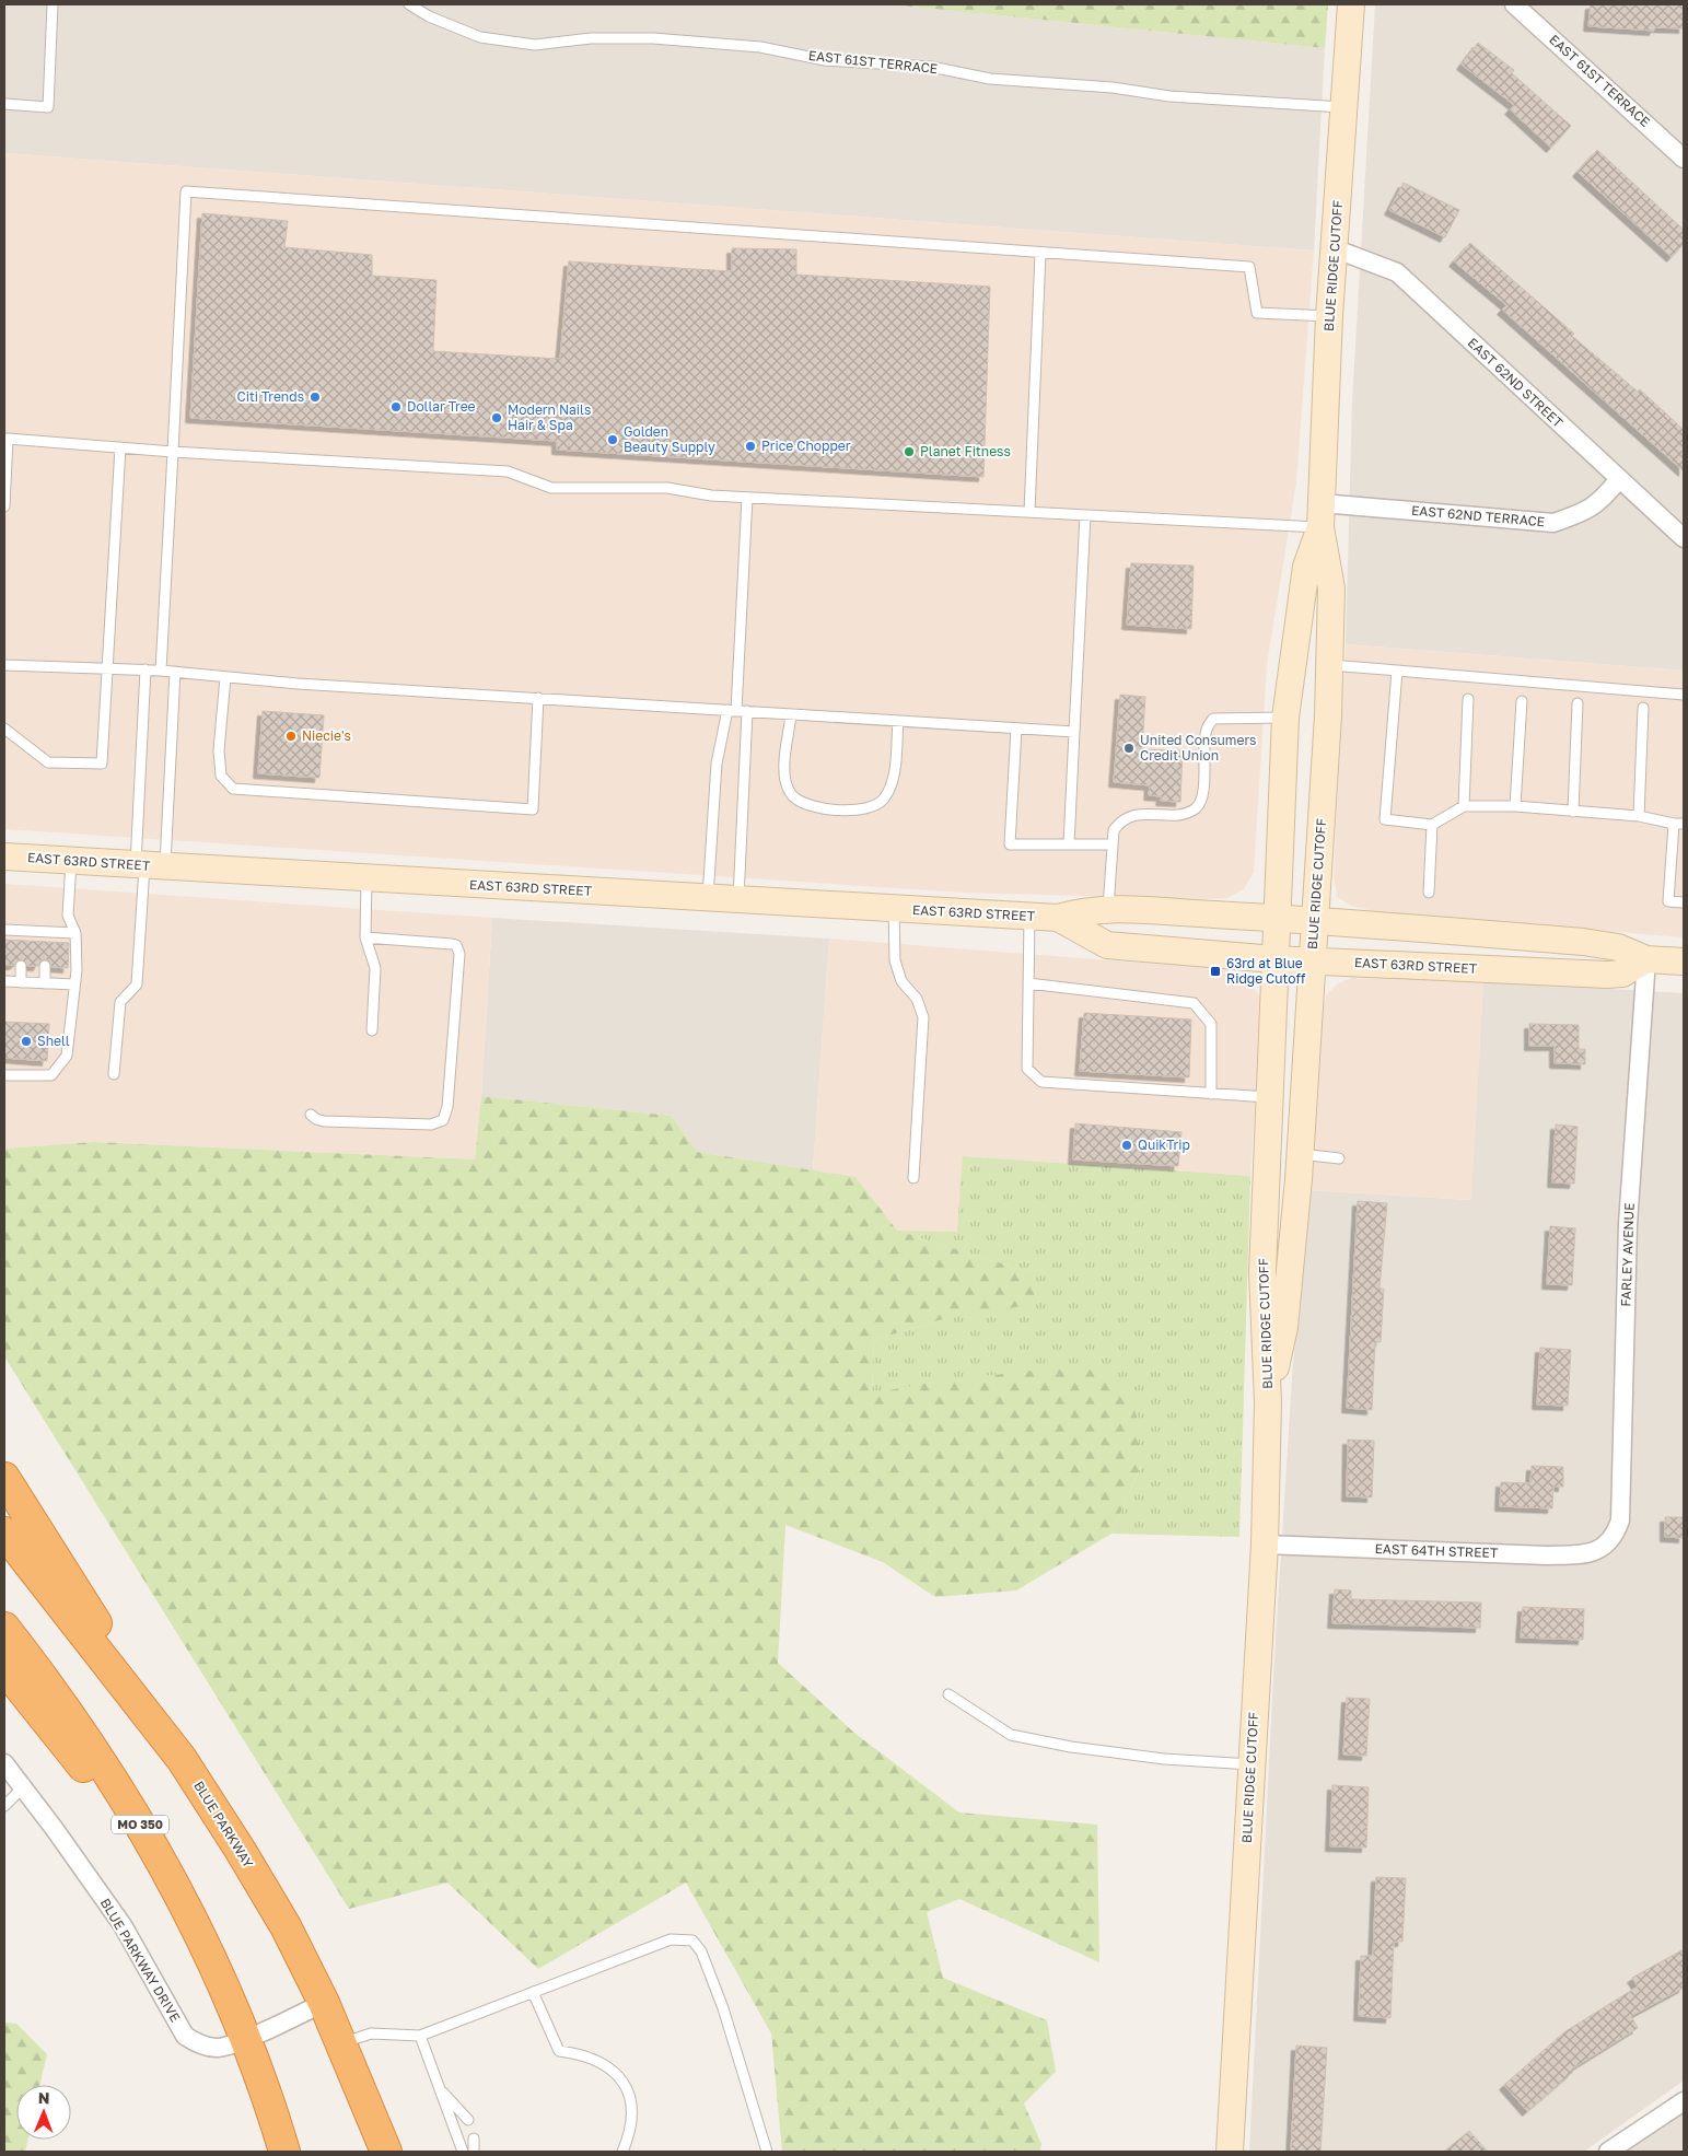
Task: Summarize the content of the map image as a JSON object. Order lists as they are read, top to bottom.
{
  "streets": {
    "highway": ["MO 350", "BLUE PARKWAY"],
    "main road": ["BLUE RIDGE CUTOFF", "EAST 63RD STREET"],
    "street": [
      "EAST 61ST TERRACE",
      "EAST 62ND STREET",
      "EAST 62ND TERRACE",
      "FARLEY AVENUE",
      "EAST 64TH STREET",
      "BLUE PARKWAY DRIVE"
    ]
  },
  "crossings": [
    ["EAST 61ST TERRACE", "BLUE RIDGE CUTOFF"],
    ["BLUE RIDGE CUTOFF", "EAST 62ND STREET"],
    ["BLUE RIDGE CUTOFF", "EAST 62ND TERRACE"],
    ["BLUE RIDGE CUTOFF", "EAST 63RD STREET"],
    ["BLUE RIDGE CUTOFF", "EAST 64TH STREET"],
    ["EAST 62ND STREET", "EAST 62ND TERRACE"],
    ["EAST 63RD STREET", "FARLEY AVENUE"],
    ["FARLEY AVENUE", "EAST 64TH STREET"],
    ["MO 350", "BLUE PARKWAY DRIVE"],
    ["BLUE PARKWAY", "BLUE PARKWAY DRIVE"]
  ],
  "places": {
    "other": [
      "Citi Trends",
      "Dollar Tree",
      "Modern Nails Hair & Spa",
      "Golden Beauty Supply",
      "Price Chopper",
      "Planet Fitness",
      "Niecie's",
      "United Consumers Credit Union",
      "Shell",
      "QuikTrip"
    ],
    "transit": ["63rd at Blue Ridge Cutoff"]
  },
  "north": "top"
}
